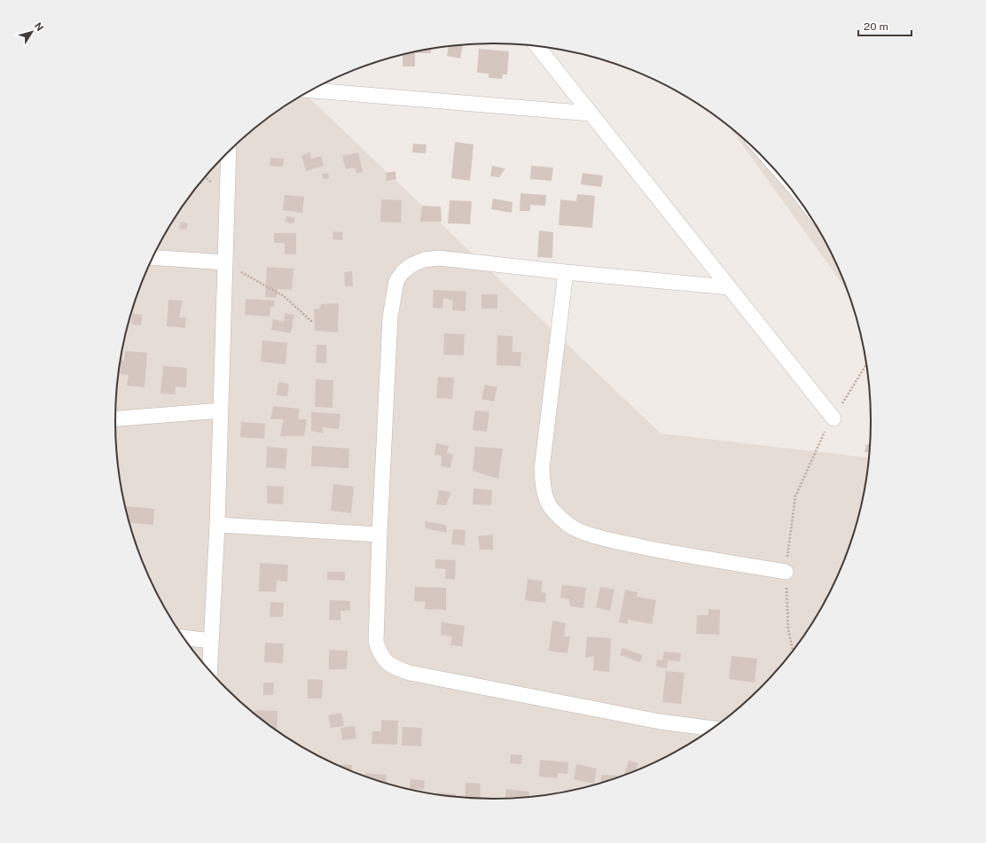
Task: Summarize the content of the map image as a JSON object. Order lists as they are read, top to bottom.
{
  "scale_bar": "20 m",
  "north": "top right"
}
